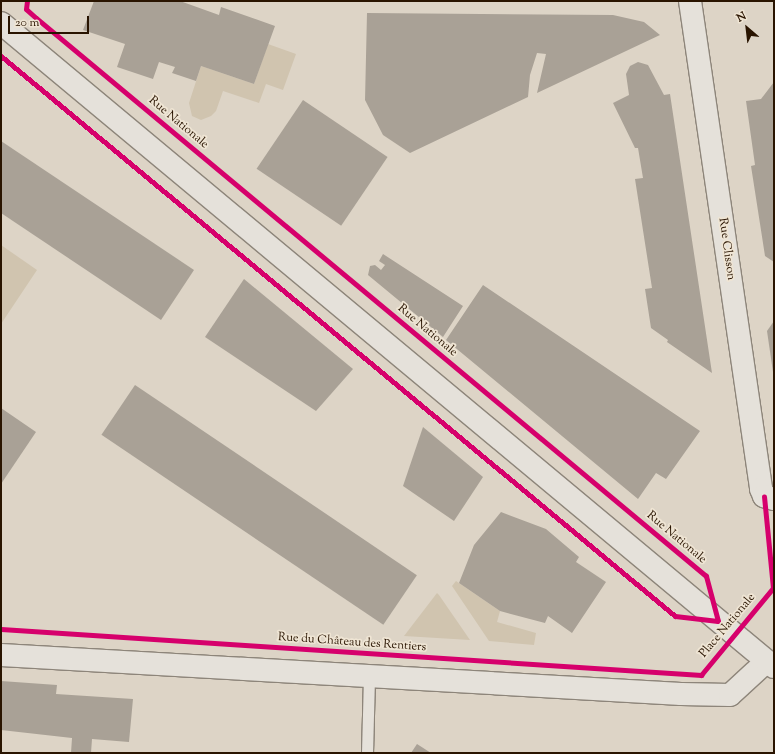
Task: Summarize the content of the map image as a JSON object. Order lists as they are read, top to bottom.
{
  "streets": {
    "street": ["Rue Clisson"],
    "cycle path": ["Rue Nationale", "Place Nationale"]
  },
  "scale_bar": "20 m",
  "north": "top left"
}
